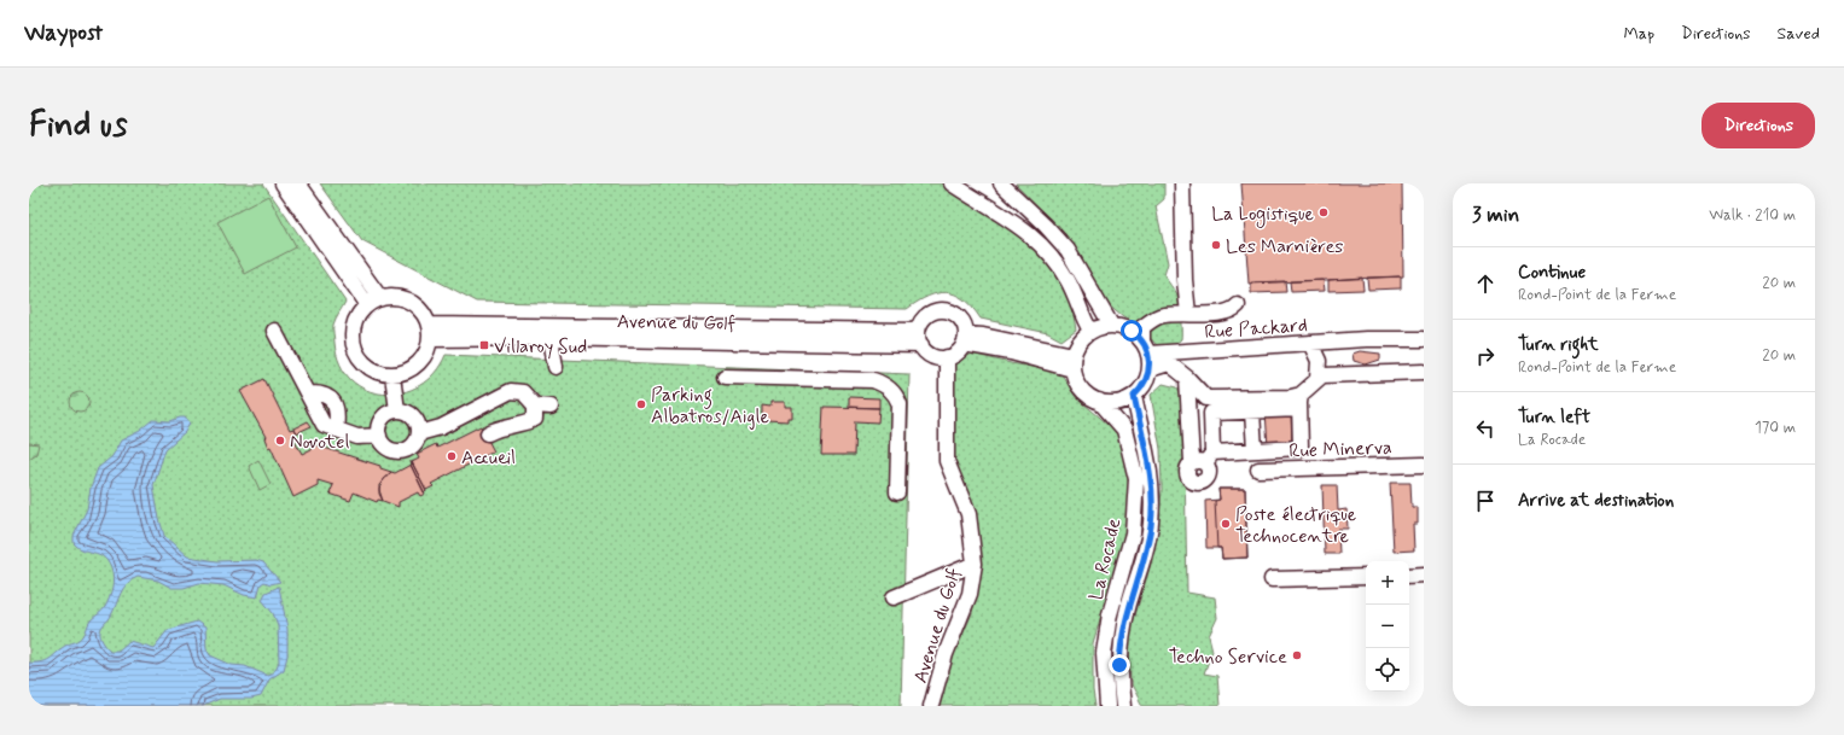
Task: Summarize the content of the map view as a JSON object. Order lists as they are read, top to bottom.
{
  "streets": {
    "street": [
      "Avenue du Golf",
      "Rue Packard",
      "Rue Minerva",
      "La Rocade"
    ]
  },
  "crossings": [
    ["Rue Packard", "La Rocade"]
  ],
  "places": {
    "other": [
      "La Logistique",
      "Les Marnières",
      "Parking Albatros/Aigle",
      "Novotel",
      "Accueil",
      "Poste électrique Technocentre",
      "Techno Service"
    ],
    "transit": ["Villaroy Sud"]
  },
  "page": {
    "header": "Waypost",
    "nav": ["Map", "Directions", "Saved"],
    "buttons": "Directions",
    "title": "Find us",
    "heading": ["3 min", "Walk · 210 m"],
    "list": [
      ["Continue", "Rond-Point de la Ferme", "20 m"],
      ["Turn right", "Rond-Point de la Ferme", "20 m"],
      ["Turn left", "La Rocade", "170 m"],
      "Arrive at destination"
    ],
    "map_buttons": ["+", "−"]
  }
}
